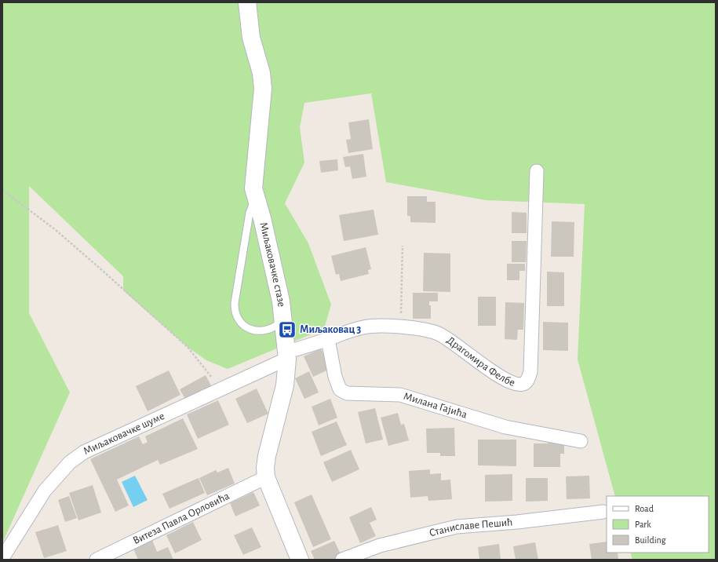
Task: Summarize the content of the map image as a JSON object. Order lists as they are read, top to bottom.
{
  "streets": {
    "street": [
      "Миљаковачке стазе",
      "Драгомира Фелбе",
      "Милана Гајића",
      "Миљаковачке шуме",
      "Витеза Павла Орловића",
      "Станиславе Пешић"
    ]
  },
  "crossings": [
    ["Миљаковачке стазе", "Драгомира Фелбе"],
    ["Миљаковачке стазе", "Миљаковачке шуме"],
    ["Миљаковачке стазе", "Витеза Павла Орловића"],
    ["Драгомира Фелбе", "Милана Гајића"],
    ["Драгомира Фелбе", "Миљаковачке шуме"]
  ],
  "places": {
    "bus stop": ["Миљаковац 3"]
  },
  "legend": ["Road", "Park", "Building"]
}
